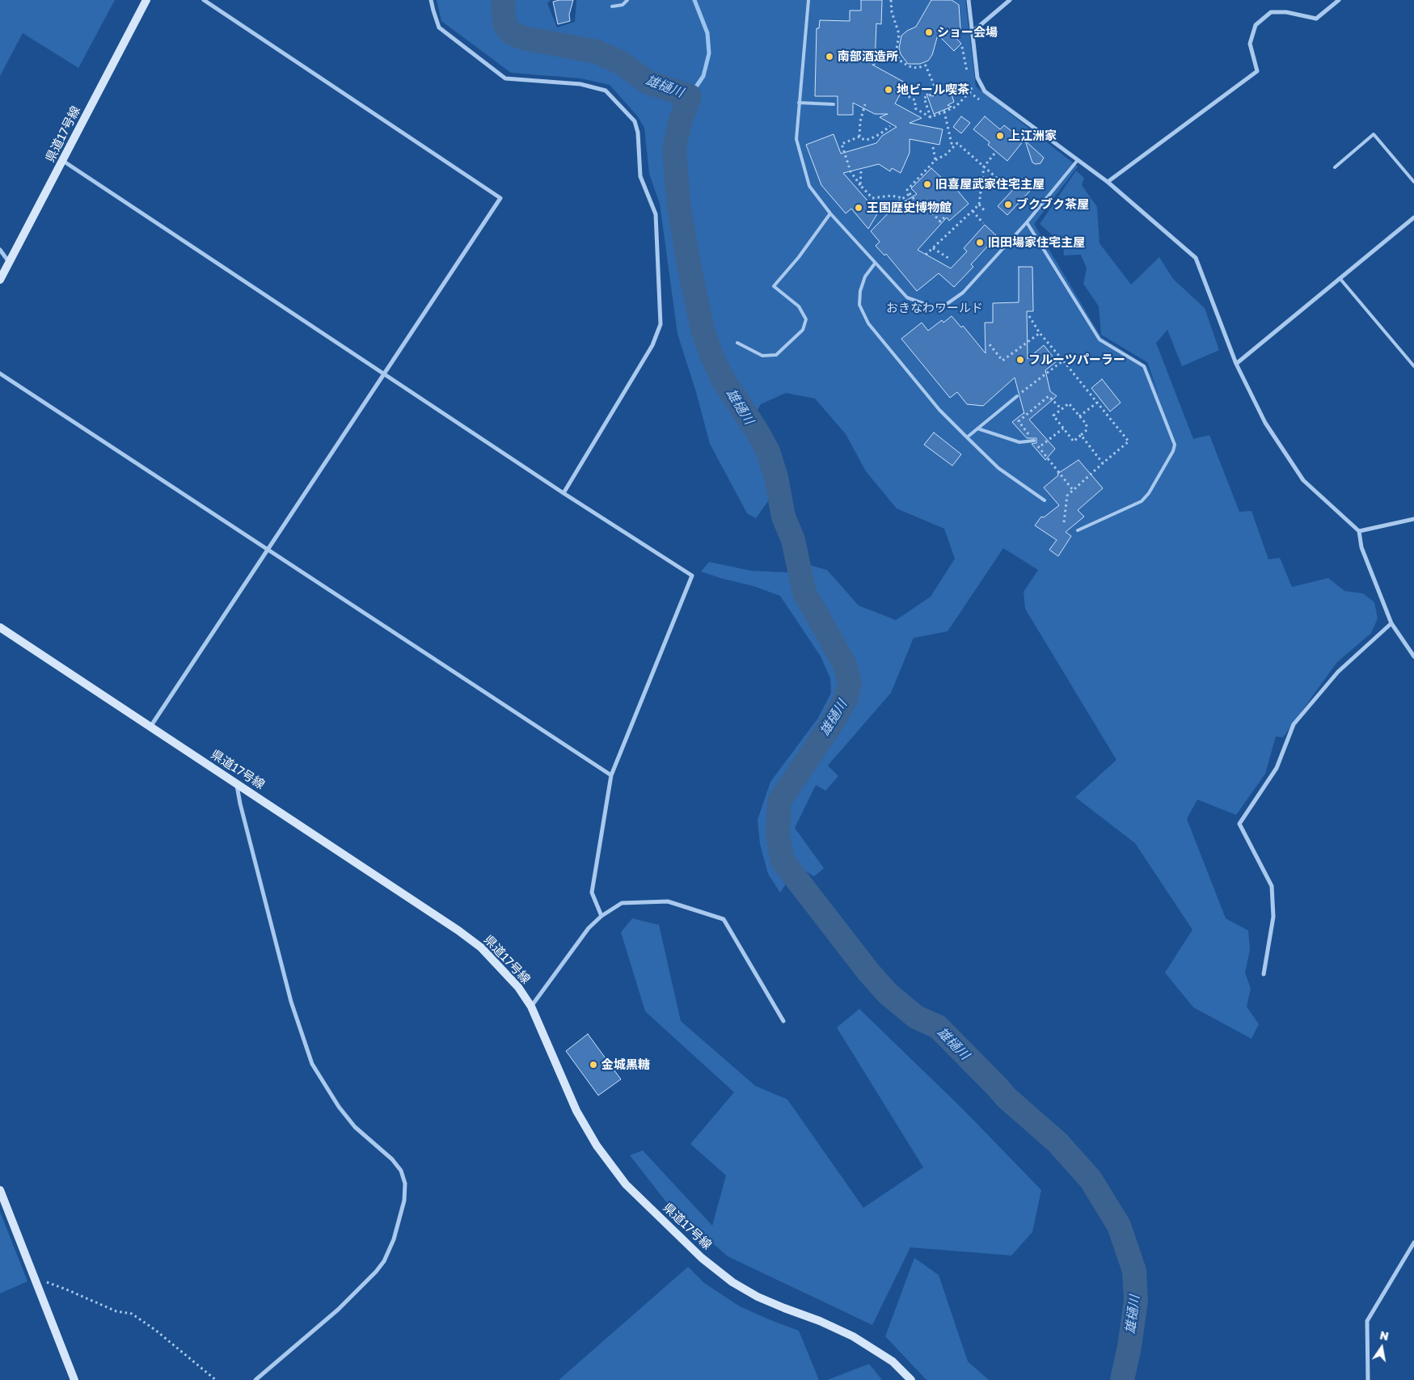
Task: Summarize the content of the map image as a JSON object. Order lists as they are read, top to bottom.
{
  "streets": {
    "main road": ["県道17号線"]
  },
  "water": ["雄樋川"],
  "parks": ["おきなわワールド"],
  "places": [
    "ショー会場",
    "南部酒造所",
    "地ビール喫茶",
    "上江洲家",
    "旧喜屋武家住宅主屋",
    "ブクブク茶屋",
    "王国歴史博物館",
    "旧田場家住宅主屋",
    "フルーツパーラー",
    "金城黒糖"
  ],
  "north": "top"
}
